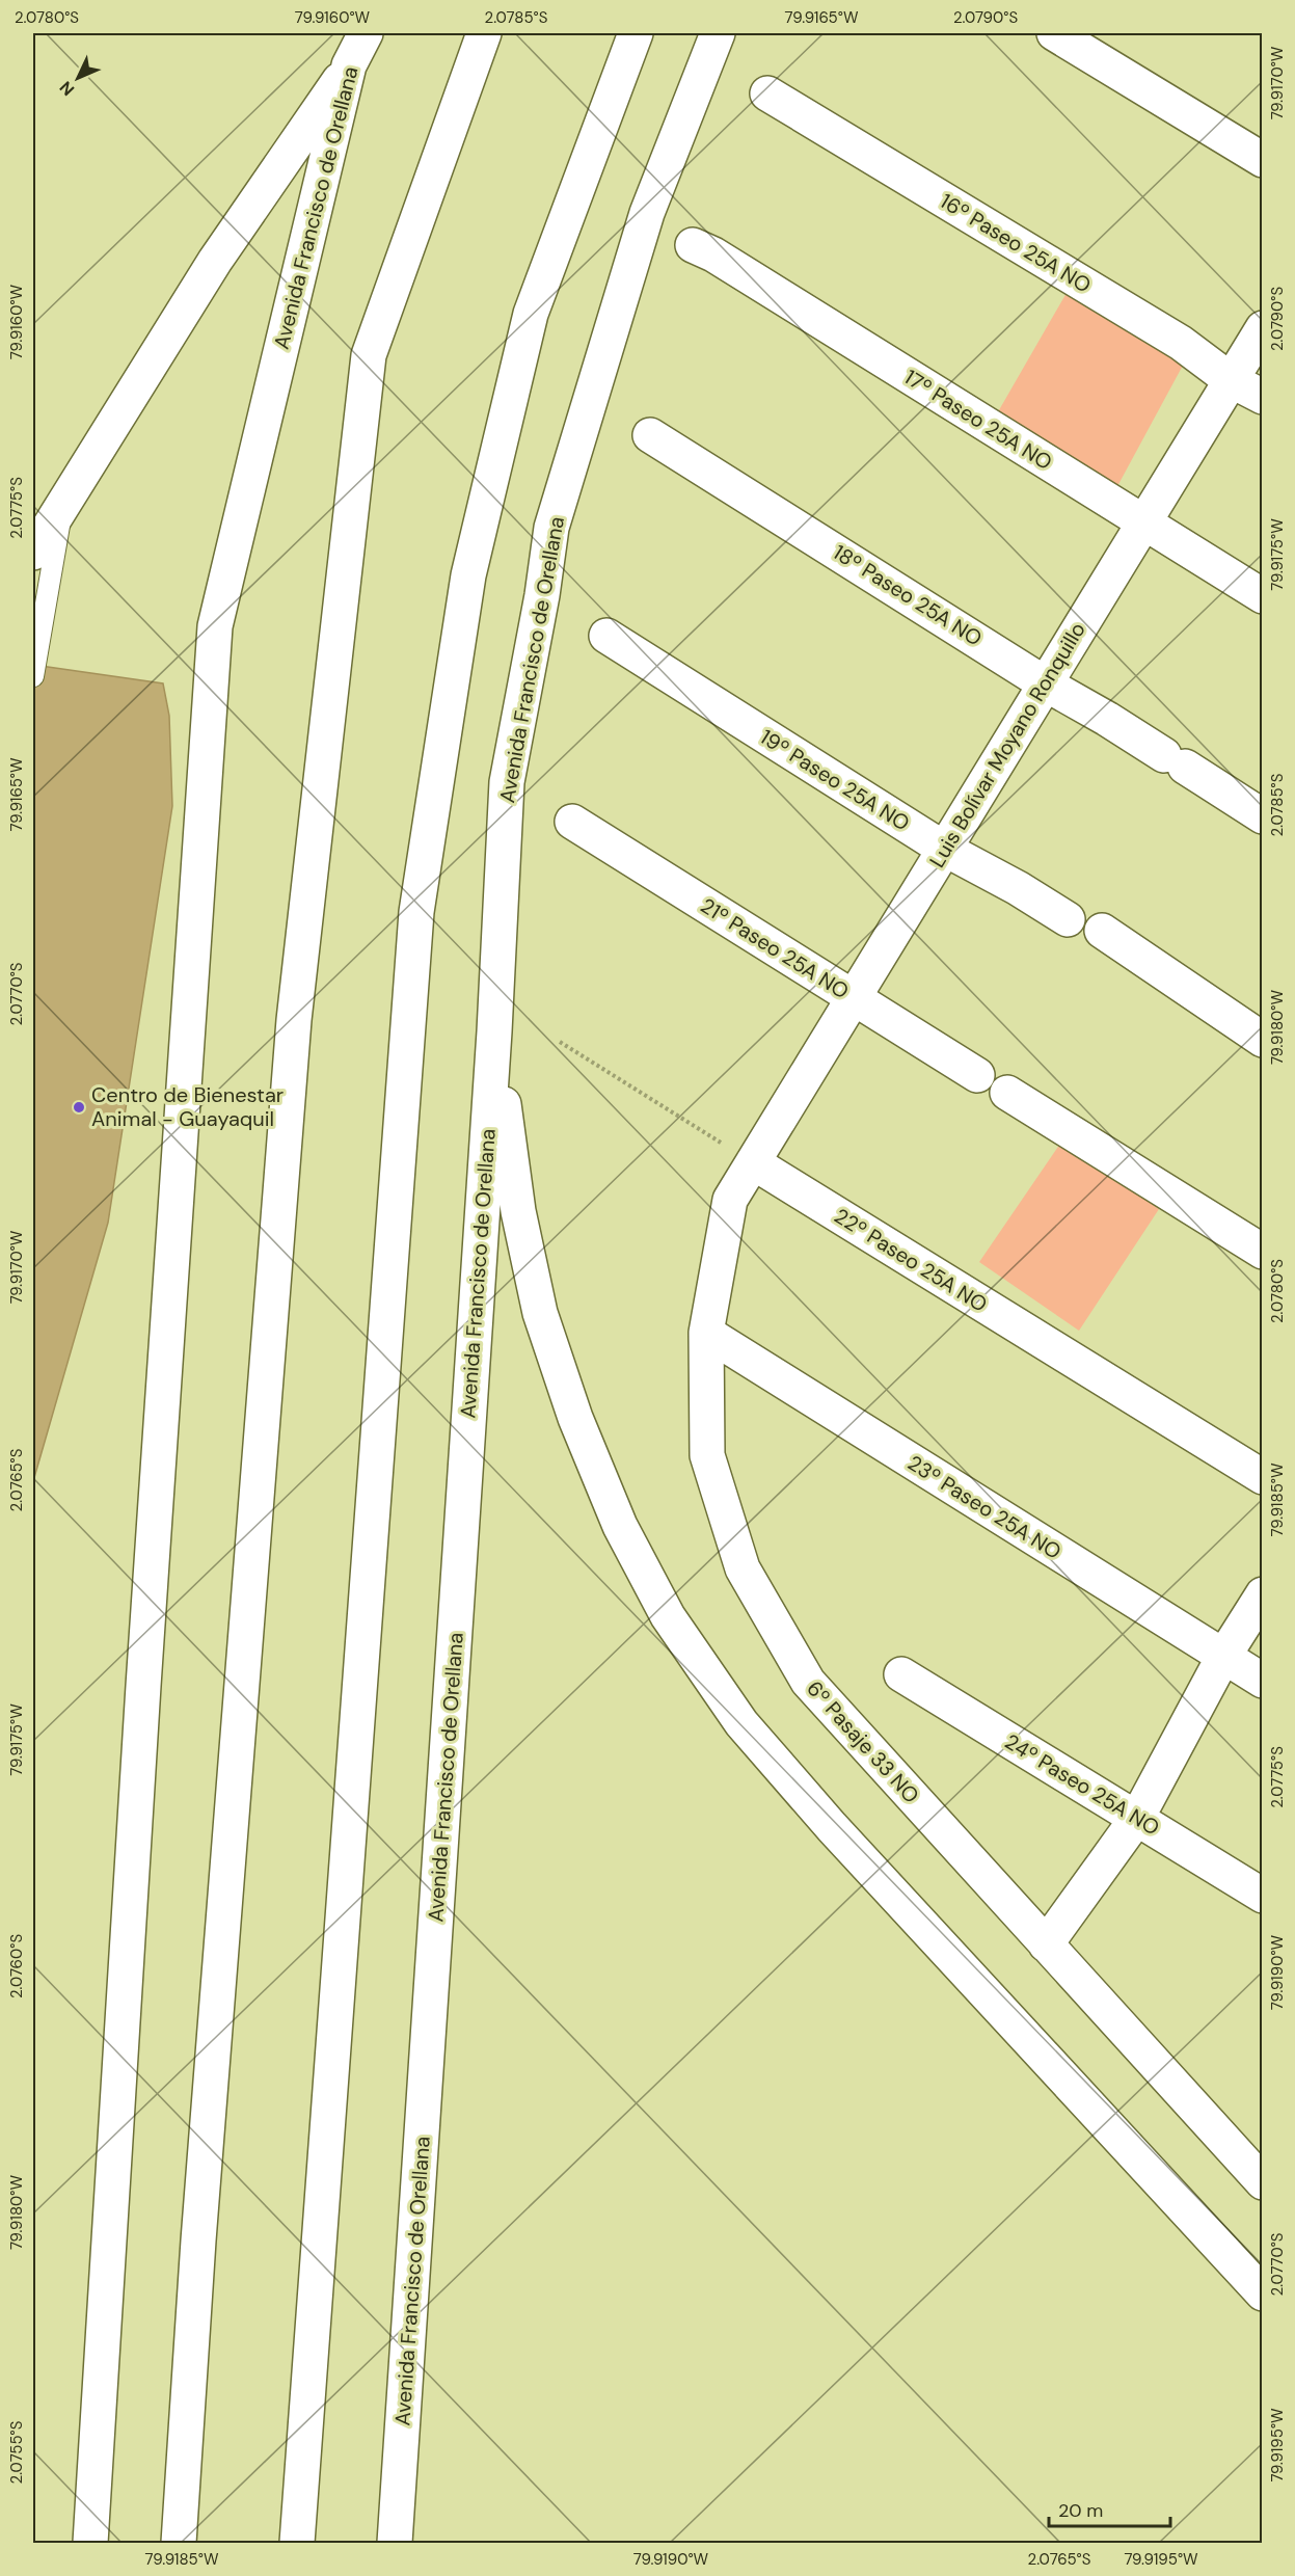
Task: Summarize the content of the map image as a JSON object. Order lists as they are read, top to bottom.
{
  "streets": {
    "main road": [
      "Avenida Francisco de Orellana",
      "16º Paseo 25A NO",
      "17º Paseo 25A NO",
      "18º Paseo 25A NO",
      "Luis Bolívar Moyano Ronquillo",
      "19º Paseo 25A NO",
      "21º Paseo 25A NO",
      "22º Paseo 25A NO",
      "23º Paseo 25A NO",
      "6º Pasaje 33 NO",
      "24º Paseo 25A NO"
    ]
  },
  "crossings": [
    ["16º Paseo 25A NO", "Luis Bolívar Moyano Ronquillo"],
    ["17º Paseo 25A NO", "Luis Bolívar Moyano Ronquillo"],
    ["18º Paseo 25A NO", "Luis Bolívar Moyano Ronquillo"],
    ["Luis Bolívar Moyano Ronquillo", "19º Paseo 25A NO"],
    ["Luis Bolívar Moyano Ronquillo", "21º Paseo 25A NO"],
    ["Luis Bolívar Moyano Ronquillo", "22º Paseo 25A NO"],
    ["Luis Bolívar Moyano Ronquillo", "6º Pasaje 33 NO"],
    ["22º Paseo 25A NO", "6º Pasaje 33 NO"],
    ["23º Paseo 25A NO", "6º Pasaje 33 NO"]
  ],
  "places": ["Centro de Bienestar Animal - Guayaquil"],
  "scale_bar": "20 m",
  "north": "bottom left",
  "coordinates": [
    "2.0780°S",
    "79.9160°W",
    "2.0785°S",
    "79.9165°W",
    "2.0790°S",
    "79.9170°W",
    "2.0775°S",
    "79.9175°W",
    "2.0770°S",
    "79.9180°W",
    "2.0765°S",
    "79.9185°W",
    "2.0760°S",
    "79.9190°W",
    "79.9195°W",
    "2.0755°S"
  ]
}
